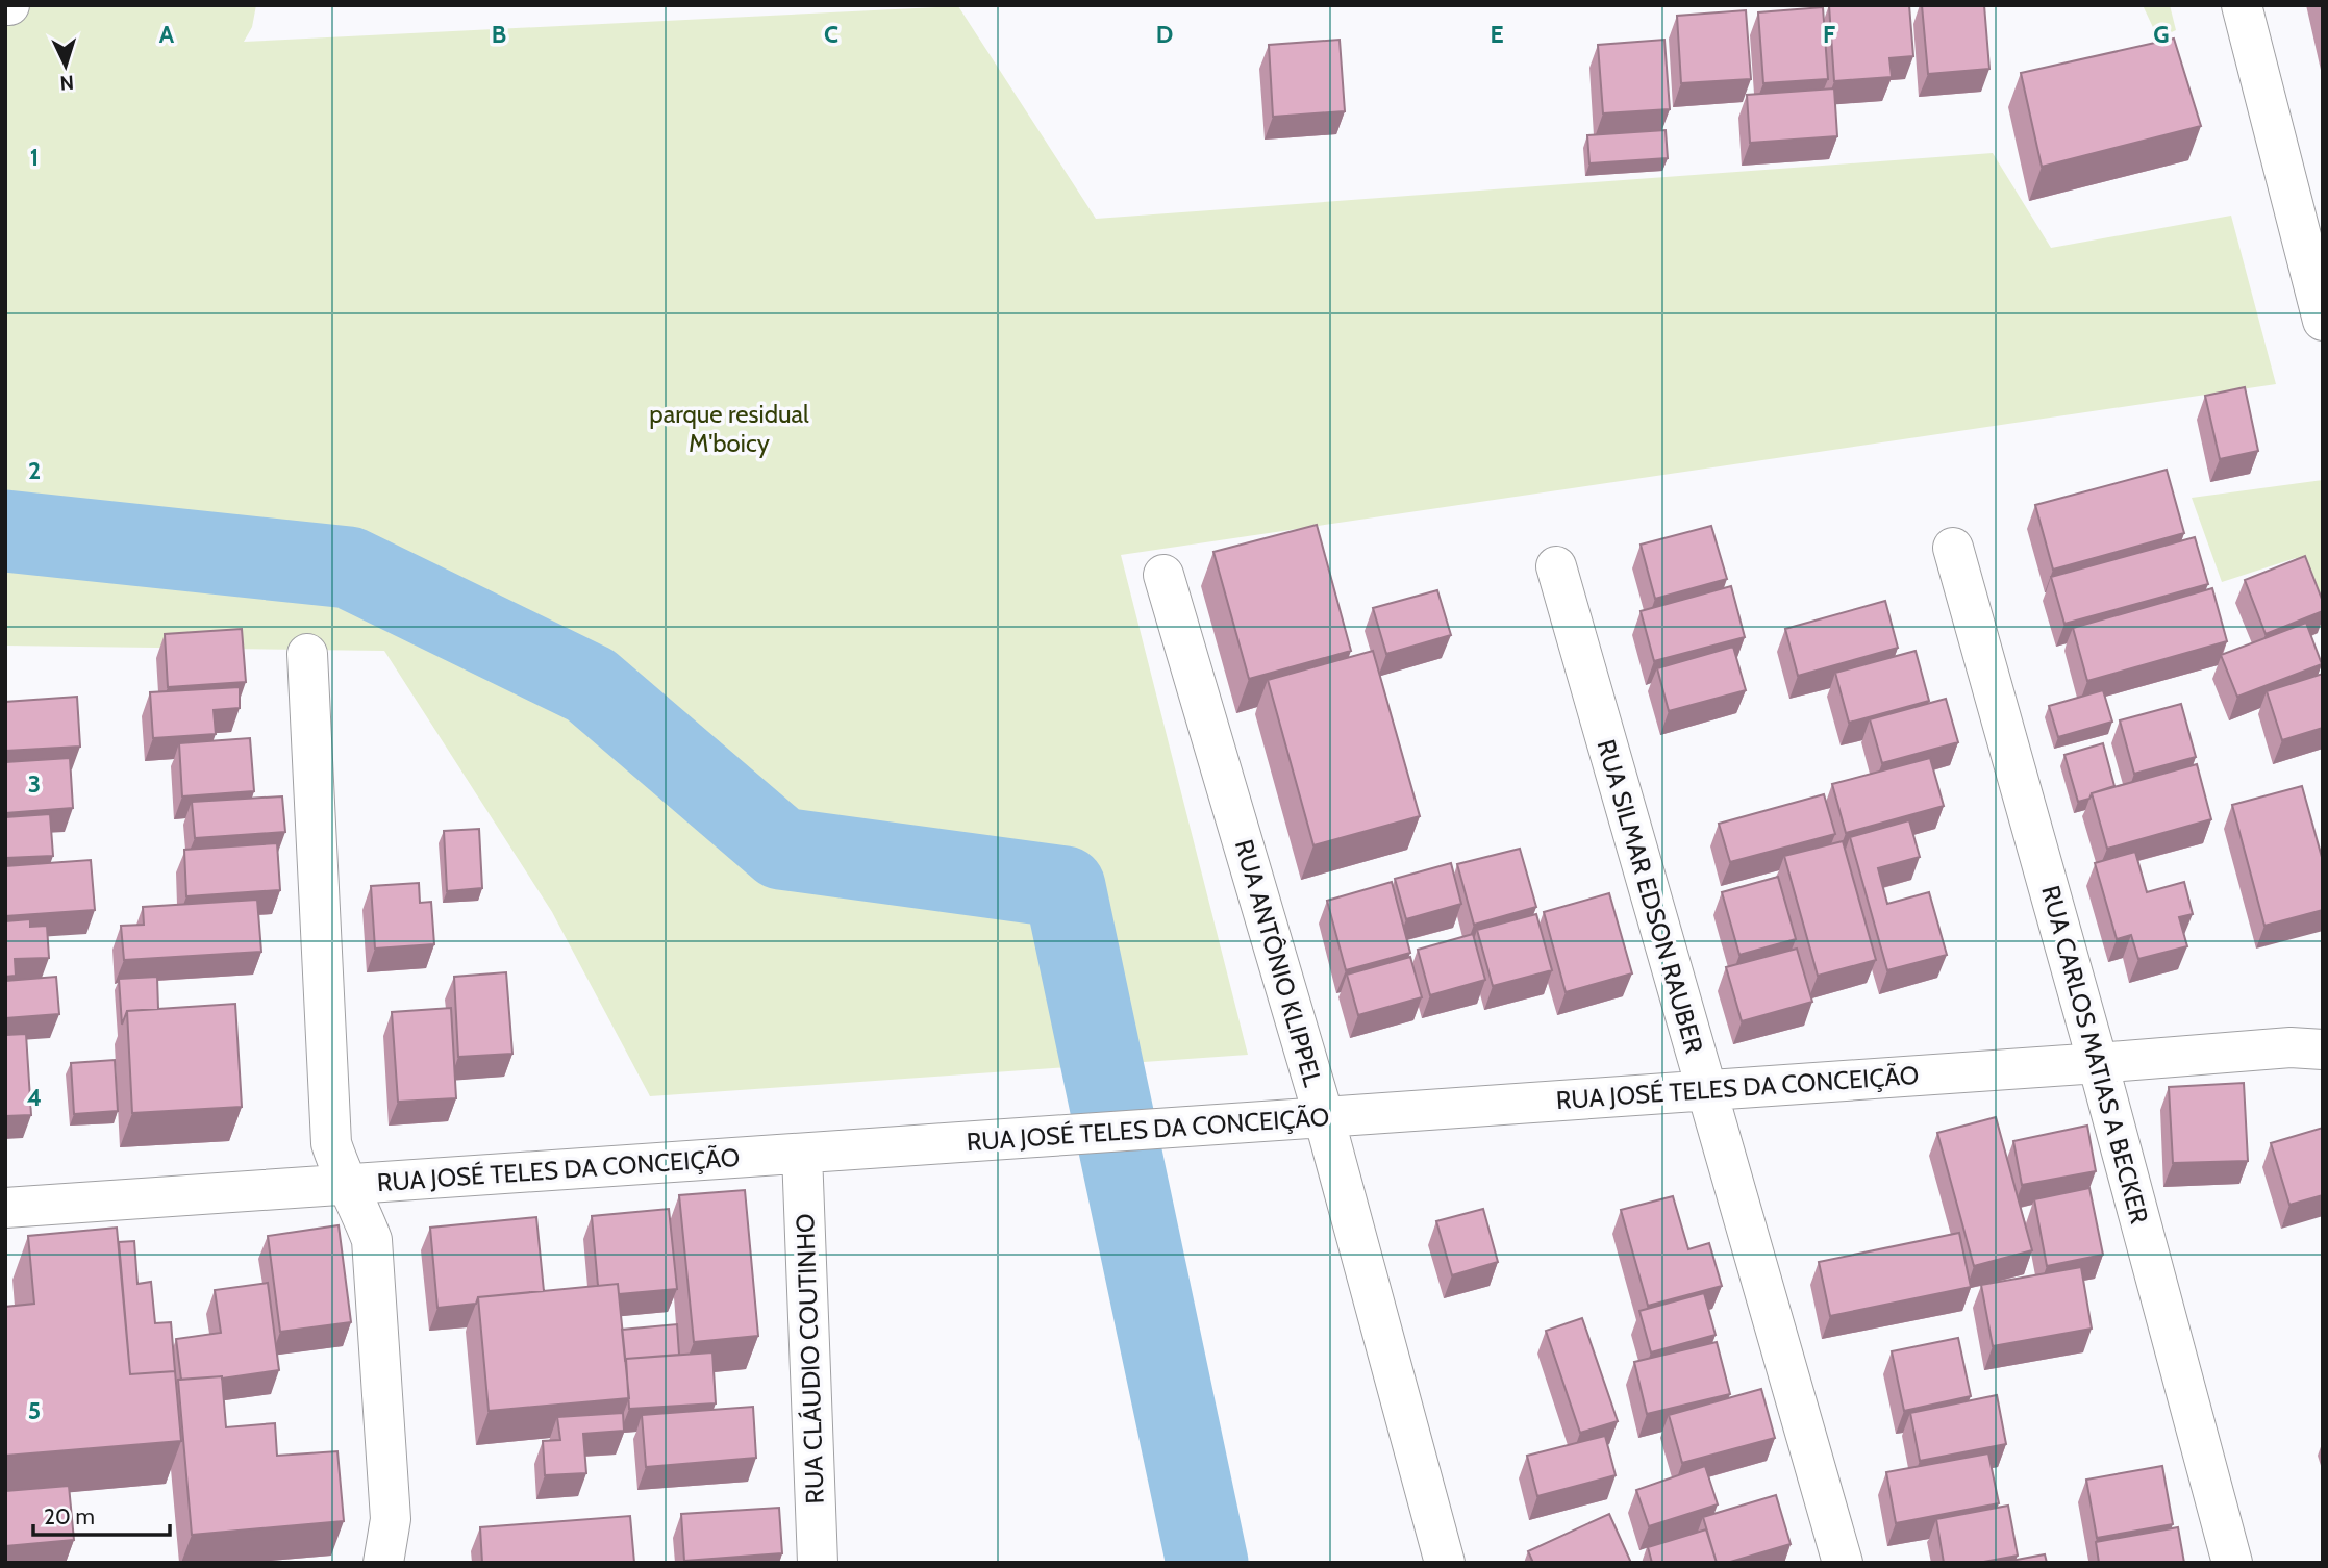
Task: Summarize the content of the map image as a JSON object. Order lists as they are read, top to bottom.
{
  "streets": {
    "street": [
      "RUA SILMAR EDSON RAUBER",
      "RUA ANTÔNIO KLIPPEL",
      "RUA CARLOS MATIAS A BECKER",
      "RUA JOSÉ TELES DA CONCEIÇÃO",
      "RUA CLÁUDIO COUTINHO"
    ]
  },
  "crossings": [
    ["RUA SILMAR EDSON RAUBER", "RUA JOSÉ TELES DA CONCEIÇÃO"],
    ["RUA ANTÔNIO KLIPPEL", "RUA JOSÉ TELES DA CONCEIÇÃO"],
    ["RUA CARLOS MATIAS A BECKER", "RUA JOSÉ TELES DA CONCEIÇÃO"],
    ["RUA JOSÉ TELES DA CONCEIÇÃO", "RUA CLÁUDIO COUTINHO"]
  ],
  "parks": ["parque residual M'boicy"],
  "scale_bar": "20 m",
  "north": "bottom",
  "grid": {
    "columns": [
      "A",
      "B",
      "C",
      "D",
      "E",
      "F",
      "G"
    ],
    "rows": [
      "1",
      "2",
      "3",
      "4",
      "5"
    ]
  }
}
